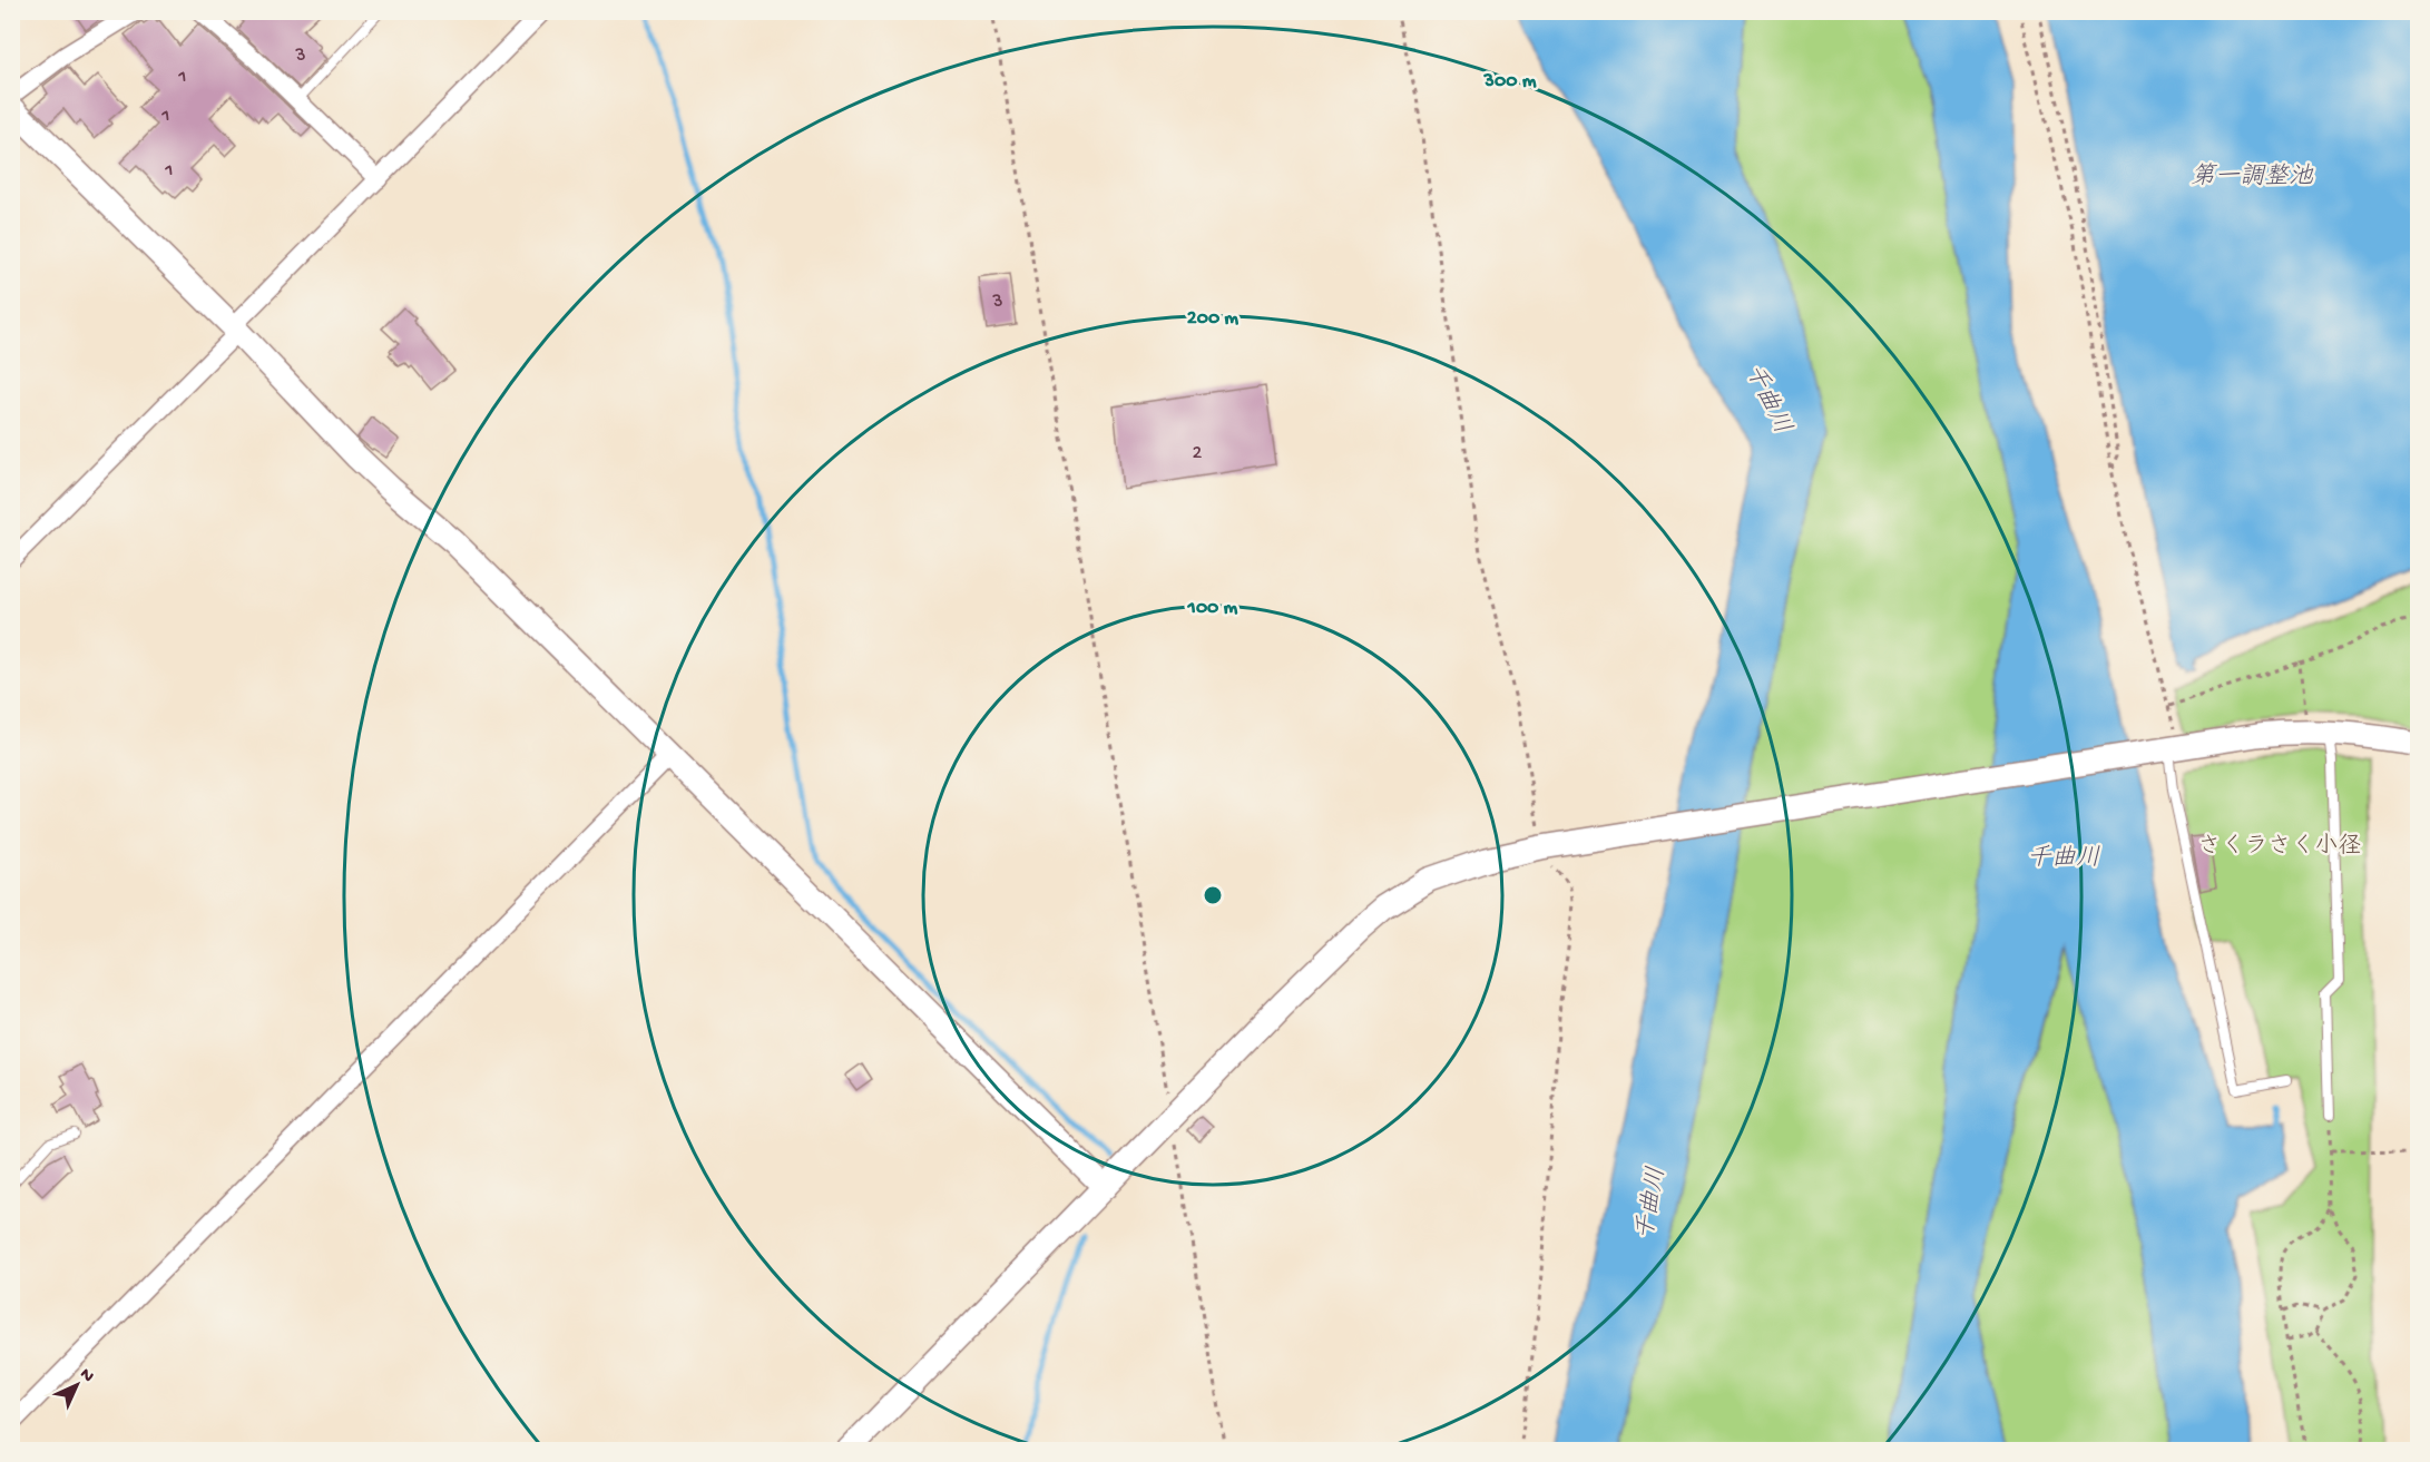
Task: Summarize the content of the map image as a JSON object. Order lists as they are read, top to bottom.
{
  "water": ["第一調整池", "千曲川"],
  "parks": ["さくラさく小径"],
  "house_numbers": [
    "3",
    "1",
    "1",
    "1",
    "3",
    "2"
  ],
  "north": "top right",
  "rings": ["300 m", "200 m", "100 m"]
}
